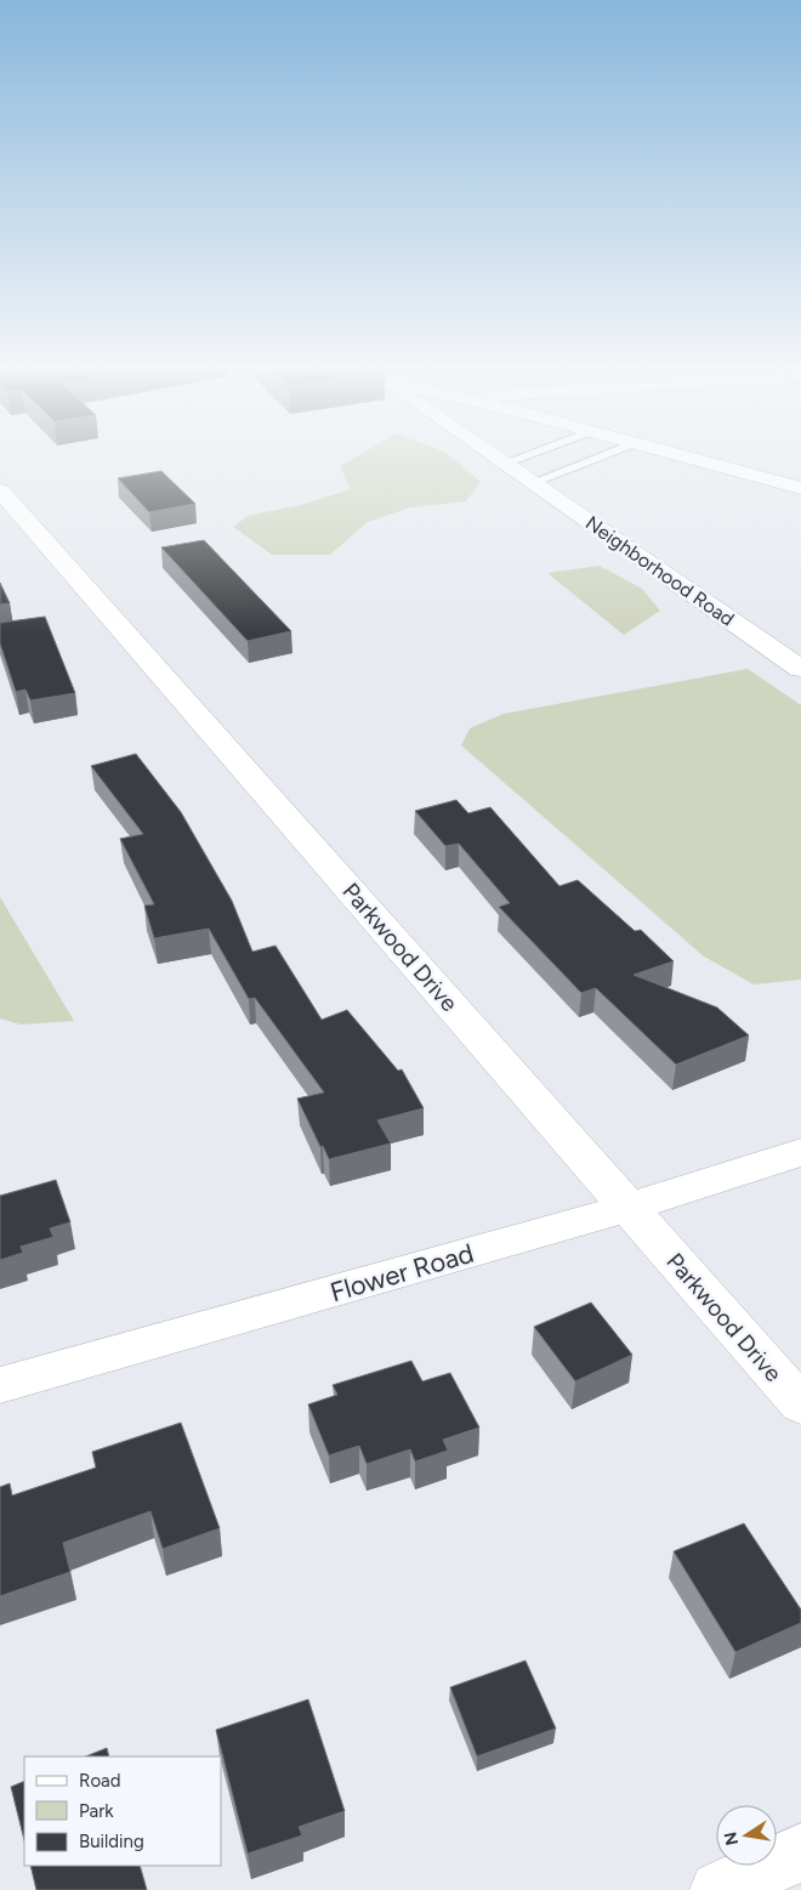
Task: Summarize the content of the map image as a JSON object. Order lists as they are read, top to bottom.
{
  "streets": {
    "street": ["Neighborhood Road", "Parkwood Drive", "Flower Road"]
  },
  "crossings": [
    ["Parkwood Drive", "Flower Road"]
  ],
  "legend": ["Road", "Park", "Building"],
  "north": "left"
}
